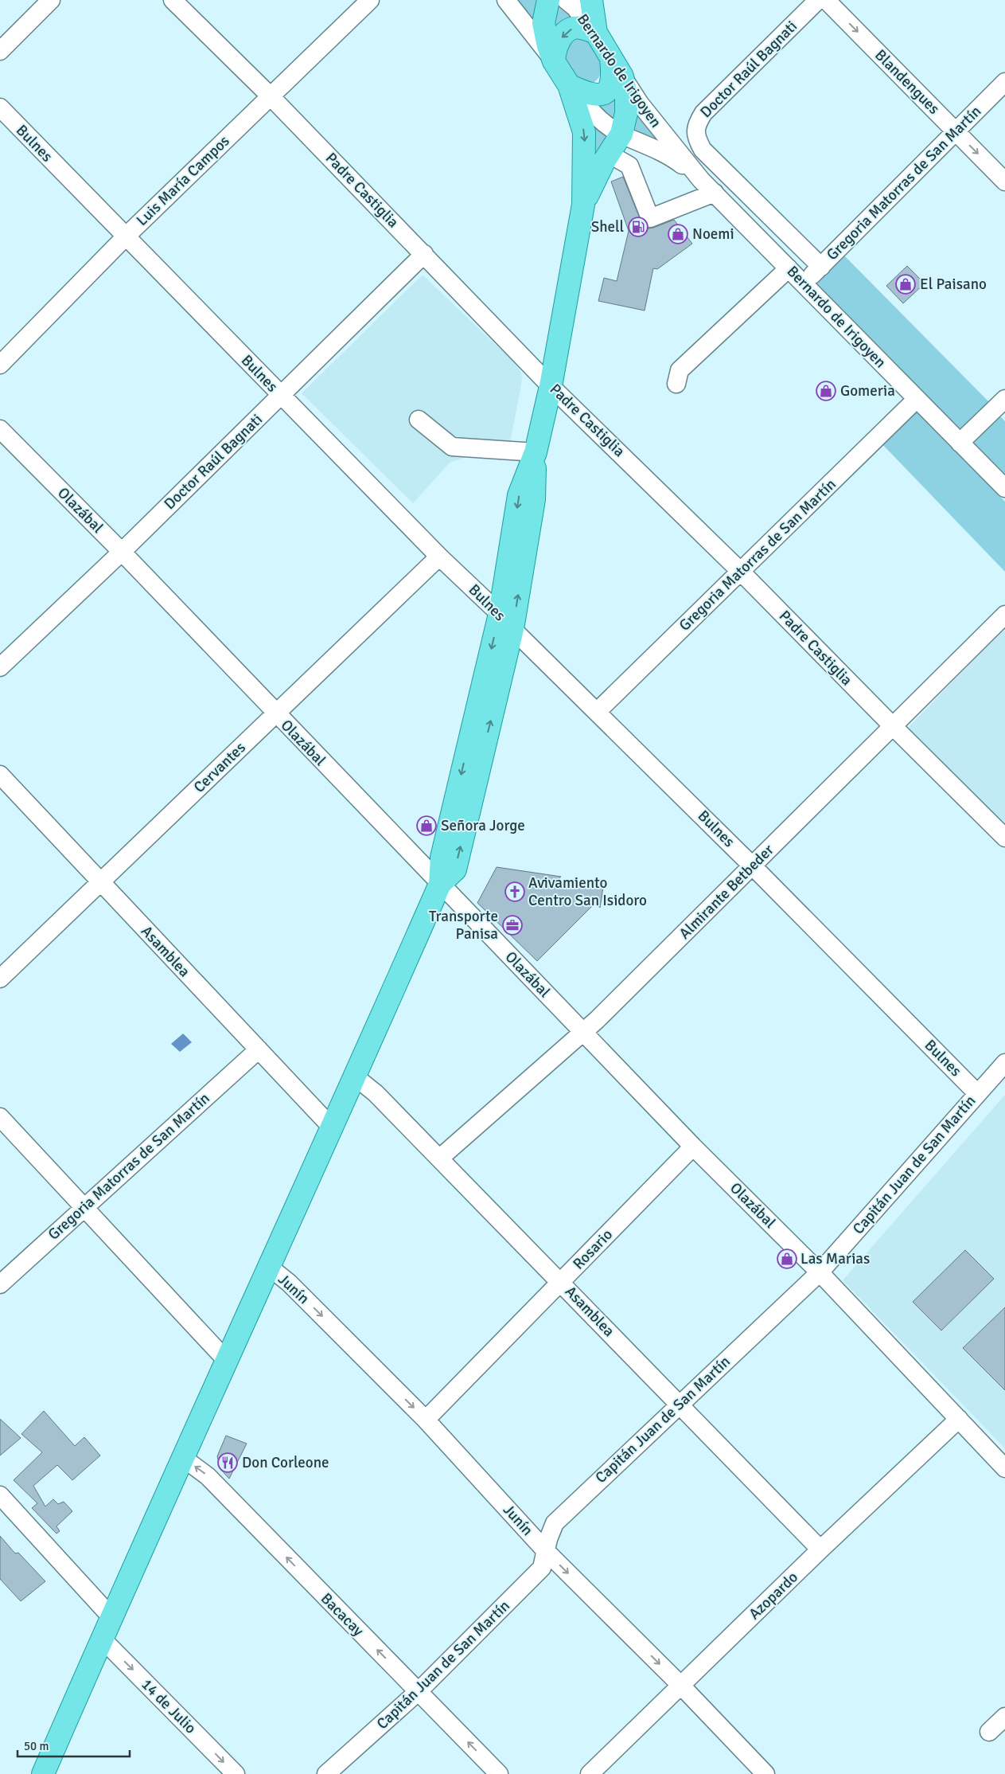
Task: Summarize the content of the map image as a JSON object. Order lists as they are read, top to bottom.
{
  "streets": {
    "main road": ["Bernardo de Irigoyen"],
    "street": [
      "Doctor Raúl Bagnati",
      "Blandengues",
      "Bulnes",
      "Luis María Campos",
      "Gregoria Matorras de San Martín",
      "Padre Castiglia",
      "Olazábal",
      "Cervantes",
      "Almirante Betbeder",
      "Asamblea",
      "Capitán Juan de San Martín",
      "Rosario",
      "Junín",
      "Azopardo",
      "Bacacay",
      "14 de Julio"
    ]
  },
  "crossings": [
    ["Doctor Raúl Bagnati", "Bernardo de Irigoyen"],
    ["Doctor Raúl Bagnati", "Bulnes"],
    ["Doctor Raúl Bagnati", "Padre Castiglia"],
    ["Doctor Raúl Bagnati", "Olazábal"],
    ["Bernardo de Irigoyen", "Gregoria Matorras de San Martín"],
    ["Blandengues", "Gregoria Matorras de San Martín"],
    ["Bulnes", "Luis María Campos"],
    ["Bulnes", "Gregoria Matorras de San Martín"],
    ["Bulnes", "Cervantes"],
    ["Bulnes", "Almirante Betbeder"],
    ["Bulnes", "Capitán Juan de San Martín"],
    ["Luis María Campos", "Padre Castiglia"],
    ["Gregoria Matorras de San Martín", "Padre Castiglia"],
    ["Gregoria Matorras de San Martín", "Asamblea"],
    ["Padre Castiglia", "Almirante Betbeder"],
    ["Olazábal", "Cervantes"],
    ["Olazábal", "Almirante Betbeder"],
    ["Olazábal", "Capitán Juan de San Martín"],
    ["Olazábal", "Rosario"],
    ["Olazábal", "Azopardo"],
    ["Cervantes", "Asamblea"],
    ["Almirante Betbeder", "Asamblea"],
    ["Asamblea", "Capitán Juan de San Martín"],
    ["Asamblea", "Rosario"],
    ["Asamblea", "Azopardo"],
    ["Capitán Juan de San Martín", "Junín"],
    ["Capitán Juan de San Martín", "Bacacay"],
    ["Rosario", "Junín"],
    ["Junín", "Azopardo"]
  ],
  "one_way": [
    "Blandengues",
    "Junín",
    "Bacacay",
    "14 de Julio"
  ],
  "places": {
    "fuel station": ["Shell"],
    "shop": [
      "Noemi",
      "El Paisano",
      "Gomeria",
      "Señora Jorge",
      "Las Marias"
    ],
    "church": ["Avivamiento Centro San Isidoro"],
    "office": ["Transporte Panisa"],
    "restaurant": ["Don Corleone"]
  },
  "scale_bar": "50 m"
}
